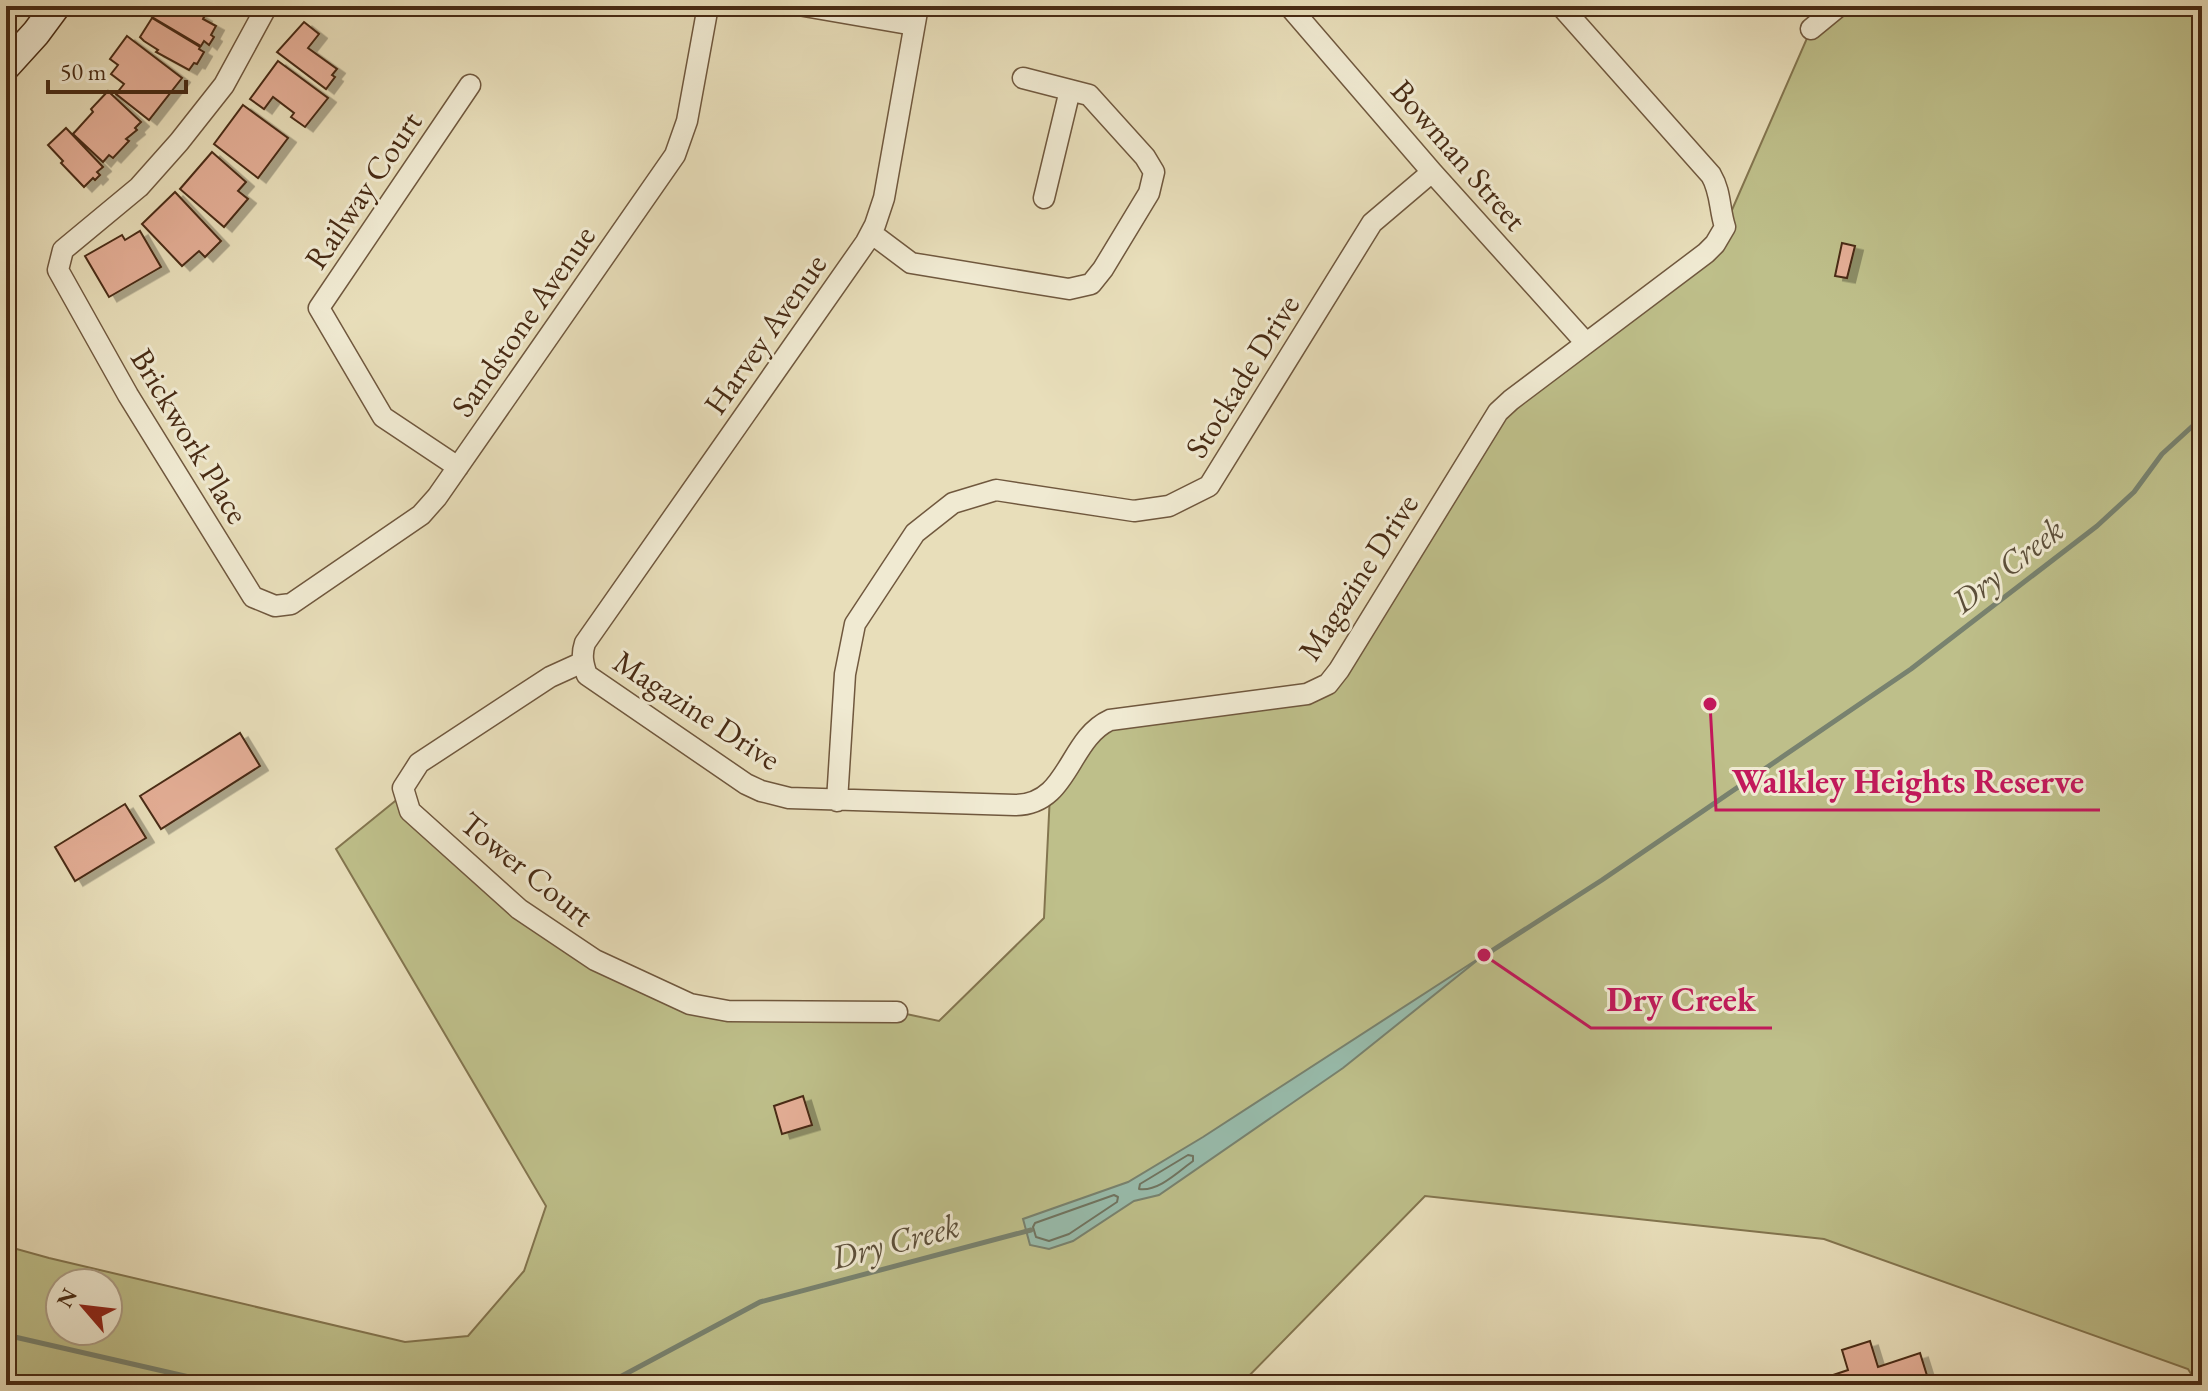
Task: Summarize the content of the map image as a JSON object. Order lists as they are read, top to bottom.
{
  "streets": {
    "street": [
      "Bowman Street",
      "Railway Court",
      "Sandstone Avenue",
      "Harvey Avenue",
      "Stockade Drive",
      "Brickwork Place",
      "Magazine Drive",
      "Tower Court"
    ]
  },
  "crossings": [
    ["Bowman Street", "Stockade Drive"],
    ["Bowman Street", "Magazine Drive"],
    ["Railway Court", "Sandstone Avenue"],
    ["Sandstone Avenue", "Brickwork Place"],
    ["Harvey Avenue", "Magazine Drive"],
    ["Harvey Avenue", "Tower Court"],
    ["Stockade Drive", "Magazine Drive"],
    ["Magazine Drive", "Tower Court"]
  ],
  "water": ["Dry Creek"],
  "places": ["Walkley Heights Reserve", "Dry Creek"],
  "scale_bar": "50 m",
  "north": "top left"
}
